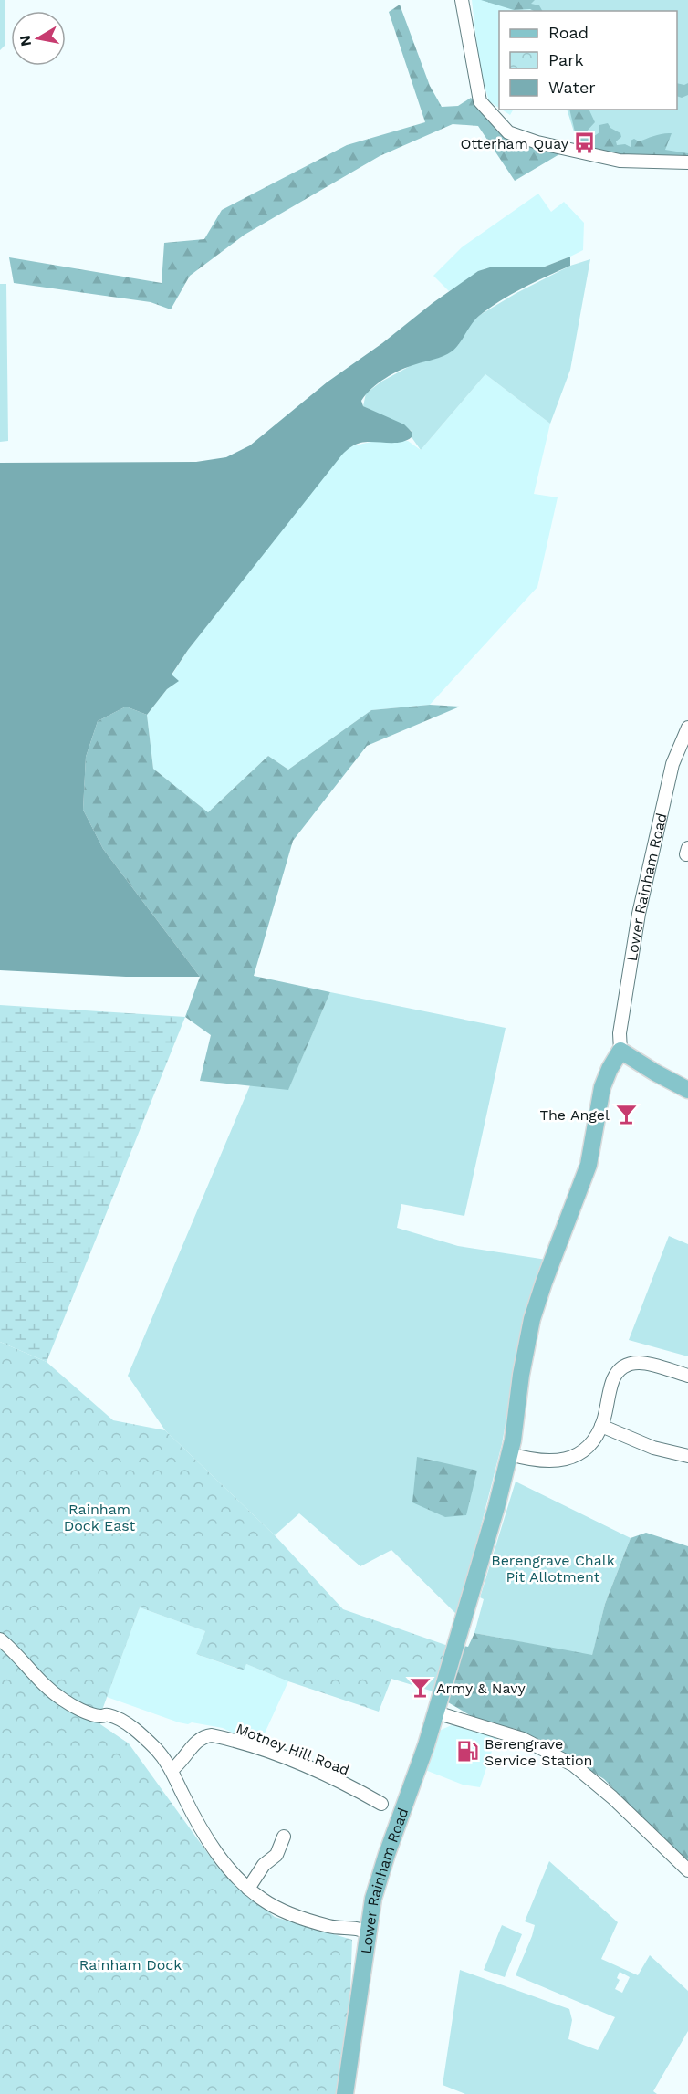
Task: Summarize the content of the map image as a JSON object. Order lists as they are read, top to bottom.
{
  "streets": {
    "main road": ["Lower Rainham Road"],
    "street": ["Motney Hill Road"]
  },
  "parks": ["Rainham Dock East", "Berengrave Chalk Pit Allotment", "Rainham Dock"],
  "places": {
    "bus stop": ["Otterham Quay"],
    "bar": ["The Angel", "Army & Navy"],
    "fuel station": ["Berengrave Service Station"]
  },
  "legend": ["Road", "Park", "Water"],
  "north": "left"
}
